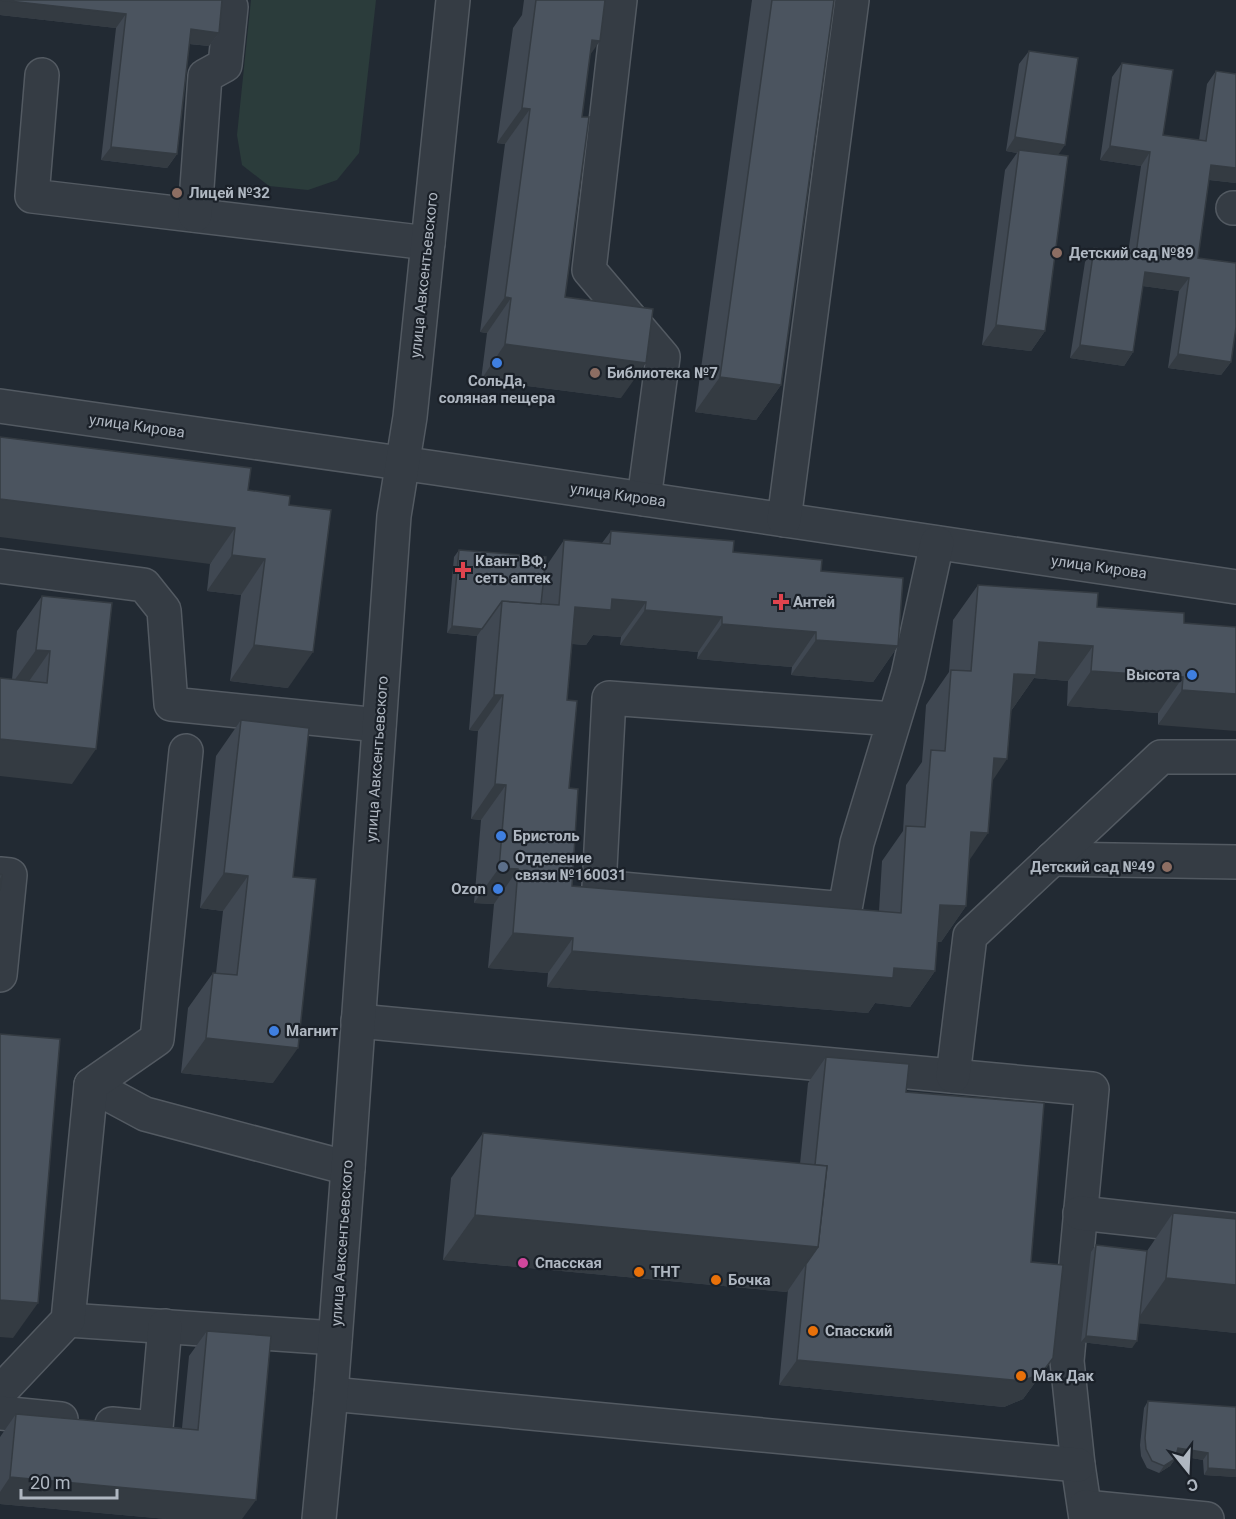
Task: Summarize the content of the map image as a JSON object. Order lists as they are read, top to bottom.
{
  "streets": {
    "street": ["улица Авксентьевского", "улица Кирова"]
  },
  "crossings": [
    ["улица Авксентьевского", "улица Кирова"]
  ],
  "places": {
    "other": [
      "Лицей №32",
      "Детский сад №89",
      "СольДа, соляная пещера",
      "Библиотека №7",
      "Высота",
      "Бристоль",
      "Отделение связи №160031",
      "Детский сад №49",
      "Ozon",
      "Магнит",
      "Спасская",
      "ТНТ",
      "Бочка",
      "Спасский",
      "Мак Дак"
    ],
    "health": ["Квант ВФ, сеть аптек", "Антей"]
  },
  "scale_bar": "20 m",
  "north": "bottom"
}
